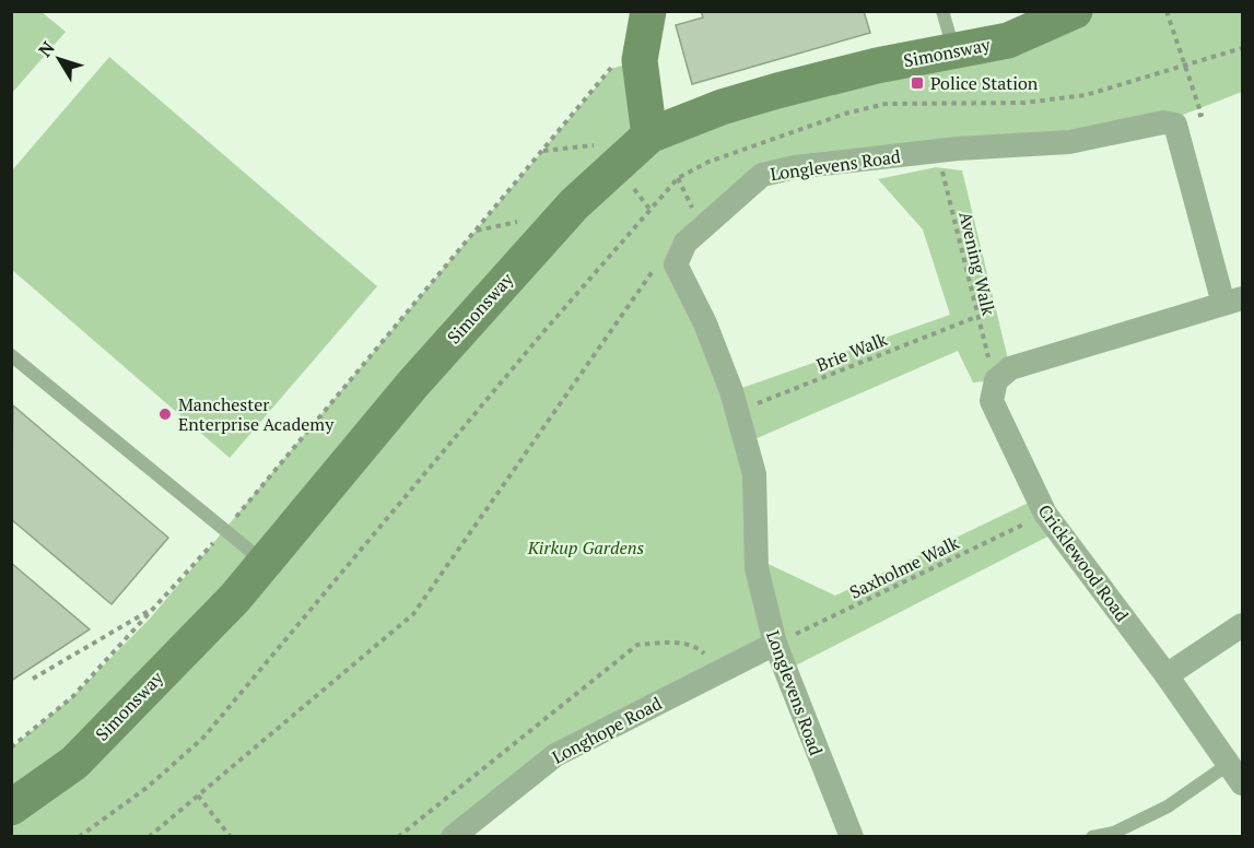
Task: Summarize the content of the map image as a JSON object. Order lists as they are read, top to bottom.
{
  "streets": {
    "street": [
      "Simonsway",
      "Longlevens Road",
      "Cricklewood Road",
      "Longhope Road"
    ],
    "path": ["Avening Walk", "Brie Walk", "Saxholme Walk"]
  },
  "crossings": [
    ["Longlevens Road", "Avening Walk"],
    ["Longlevens Road", "Brie Walk"],
    ["Longlevens Road", "Saxholme Walk"],
    ["Longlevens Road", "Longhope Road"],
    ["Avening Walk", "Brie Walk"],
    ["Avening Walk", "Cricklewood Road"],
    ["Cricklewood Road", "Saxholme Walk"],
    ["Saxholme Walk", "Longhope Road"]
  ],
  "parks": ["Kirkup Gardens"],
  "places": {
    "transit": ["Police Station"],
    "other": ["Manchester Enterprise Academy"]
  },
  "north": "top left"
}
